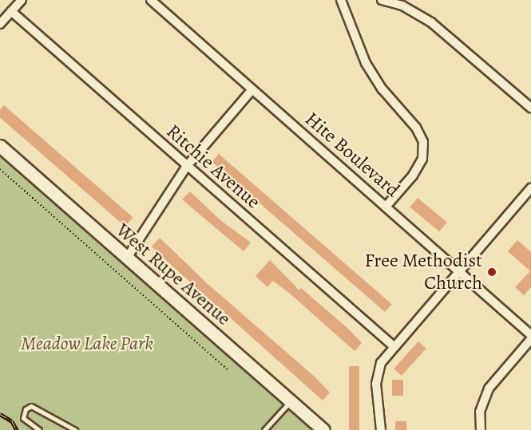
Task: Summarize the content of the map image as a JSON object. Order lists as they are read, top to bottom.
{
  "streets": {
    "street": ["Hite Boulevard", "Ritchie Avenue", "West Rupe Avenue"]
  },
  "parks": ["Meadow Lake Park"],
  "places": ["Free Methodist Church"]
}
